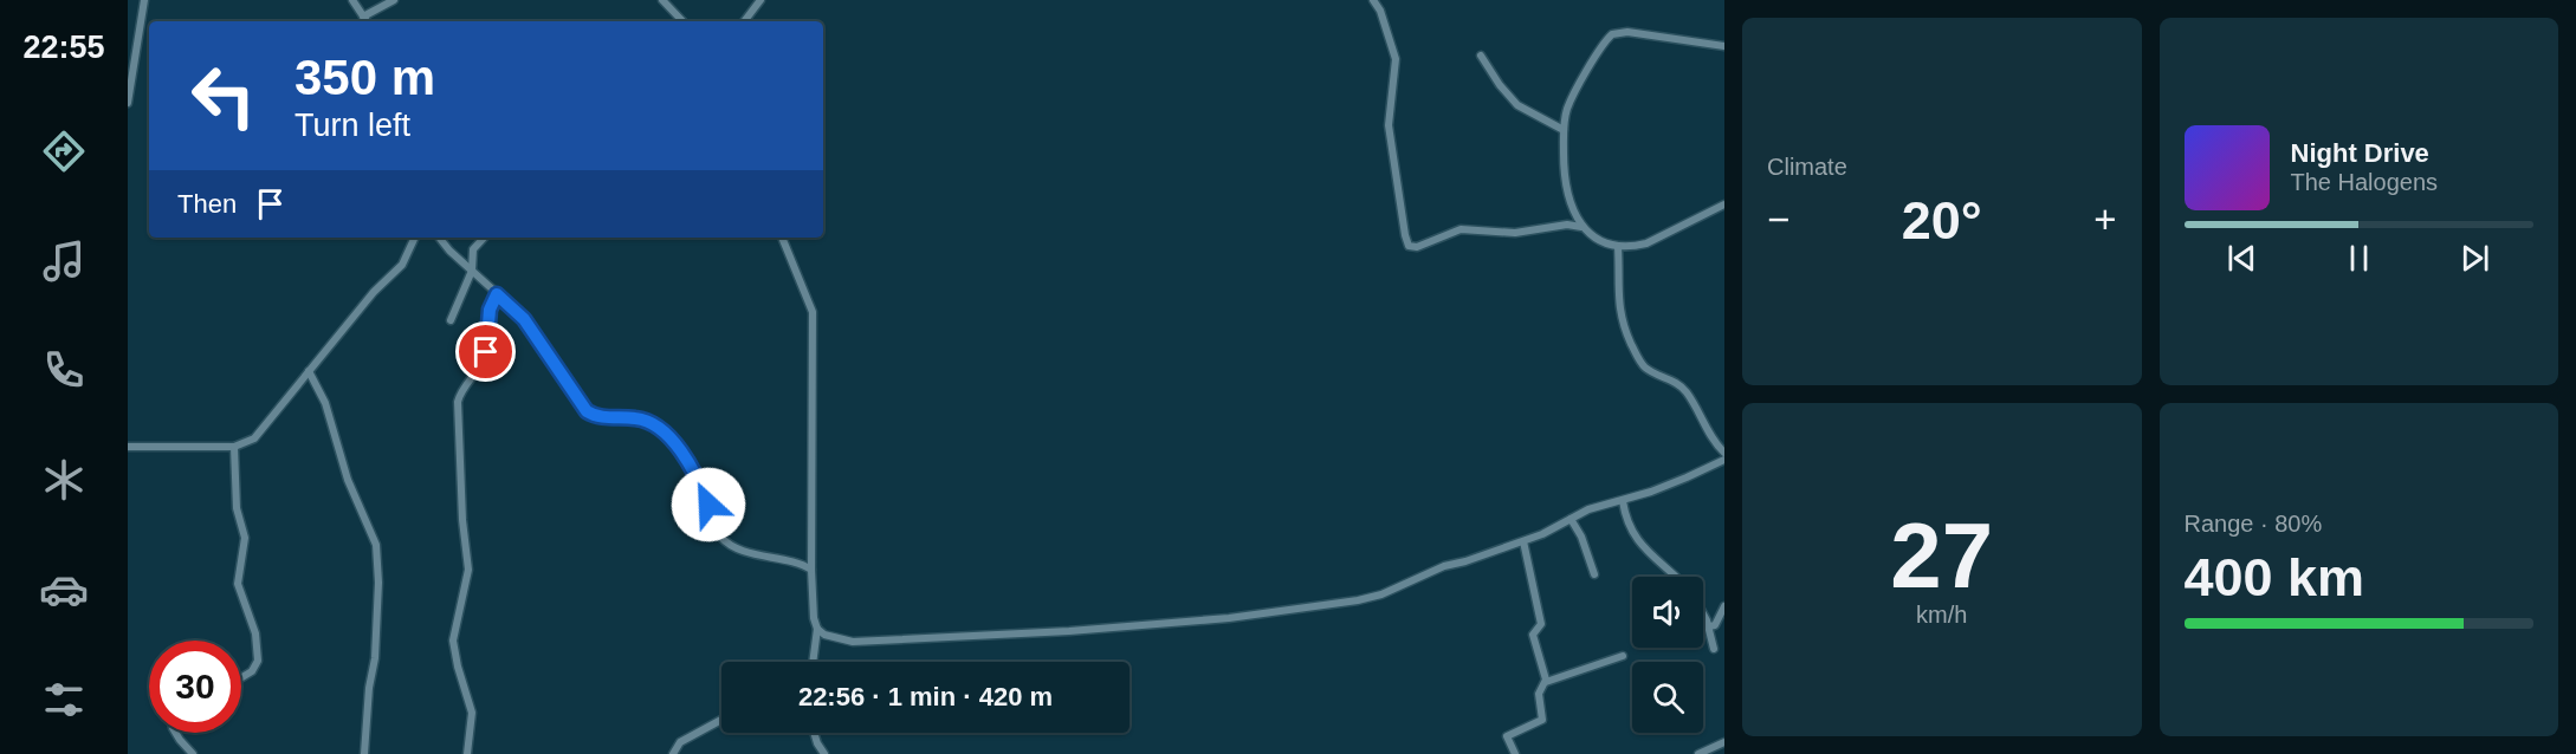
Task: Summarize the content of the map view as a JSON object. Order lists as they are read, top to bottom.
{
  "page": {
    "tabs": "22:55",
    "tile": [
      "Climate",
      ["27", "km/h"],
      ["Range · 80%", "400 km"]
    ],
    "turn": ["350 m", "Turn left"],
    "song": ["Night Drive", "The Halogens"],
    "then": "Then",
    "heat": ["−", "20°", "+"],
    "limit": "30",
    "trip": "22:56 · 1 min · 420 m"
  }
}
